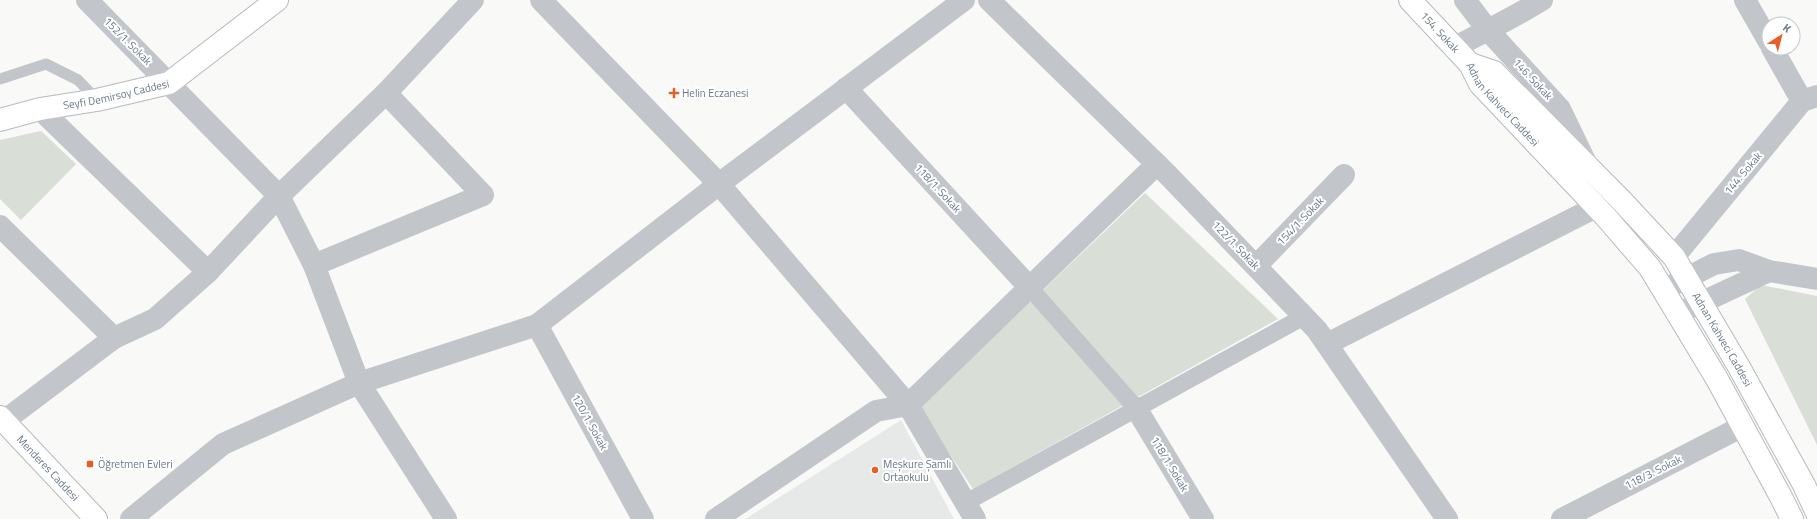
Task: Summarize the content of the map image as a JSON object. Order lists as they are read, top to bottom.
{
  "streets": {
    "main road": [
      "154. Sokak",
      "Seyfi Demirsoy Caddesi",
      "Adnan Kahveci Caddesi",
      "Menderes Caddesi"
    ],
    "street": [
      "152/1. Sokak",
      "146. Sokak",
      "144. Sokak",
      "118/1. Sokak",
      "154/1. Sokak",
      "122/1. Sokak",
      "120/1. Sokak",
      "118/3. Sokak"
    ]
  },
  "crossings": [
    ["154. Sokak", "Adnan Kahveci Caddesi"],
    ["152/1. Sokak", "Seyfi Demirsoy Caddesi"],
    ["146. Sokak", "Adnan Kahveci Caddesi"],
    ["Adnan Kahveci Caddesi", "144. Sokak"],
    ["Adnan Kahveci Caddesi", "118/3. Sokak"],
    ["154/1. Sokak", "122/1. Sokak"]
  ],
  "places": {
    "health": ["Helin Eczanesi"],
    "transit": ["Öğretmen Evleri"],
    "other": ["Meşkure Şamlı Ortaokulu"]
  },
  "north": "top right"
}
